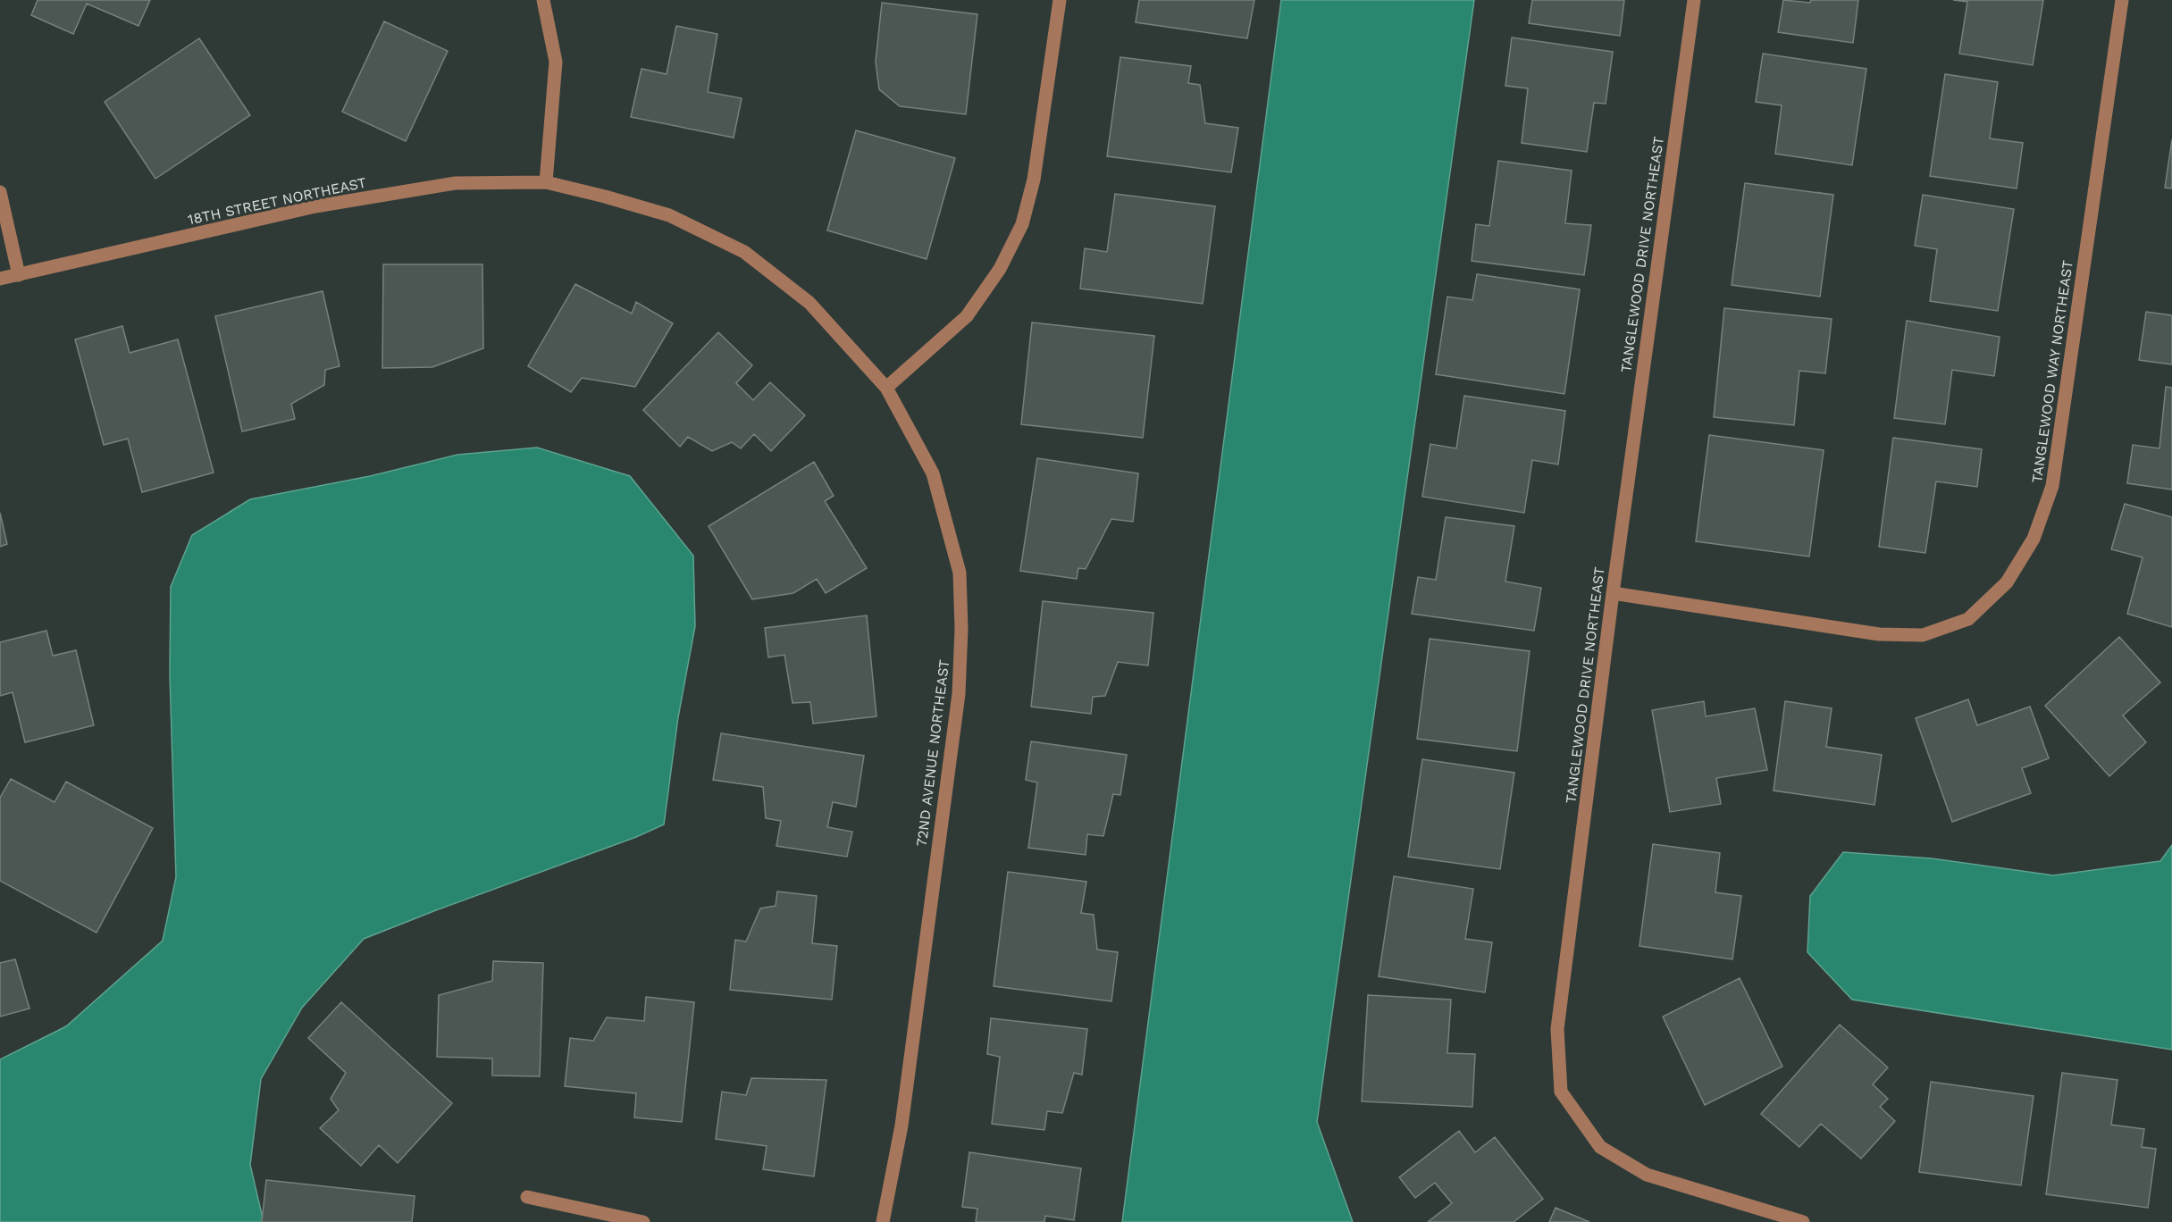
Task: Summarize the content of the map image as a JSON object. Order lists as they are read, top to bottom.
{
  "streets": {
    "street": [
      "18TH STREET NORTHEAST",
      "TANGLEWOOD DRIVE NORTHEAST",
      "TANGLEWOOD WAY NORTHEAST",
      "72ND AVENUE NORTHEAST"
    ]
  },
  "crossings": [
    ["18TH STREET NORTHEAST", "72ND AVENUE NORTHEAST"],
    ["TANGLEWOOD DRIVE NORTHEAST", "TANGLEWOOD WAY NORTHEAST"]
  ]
}
